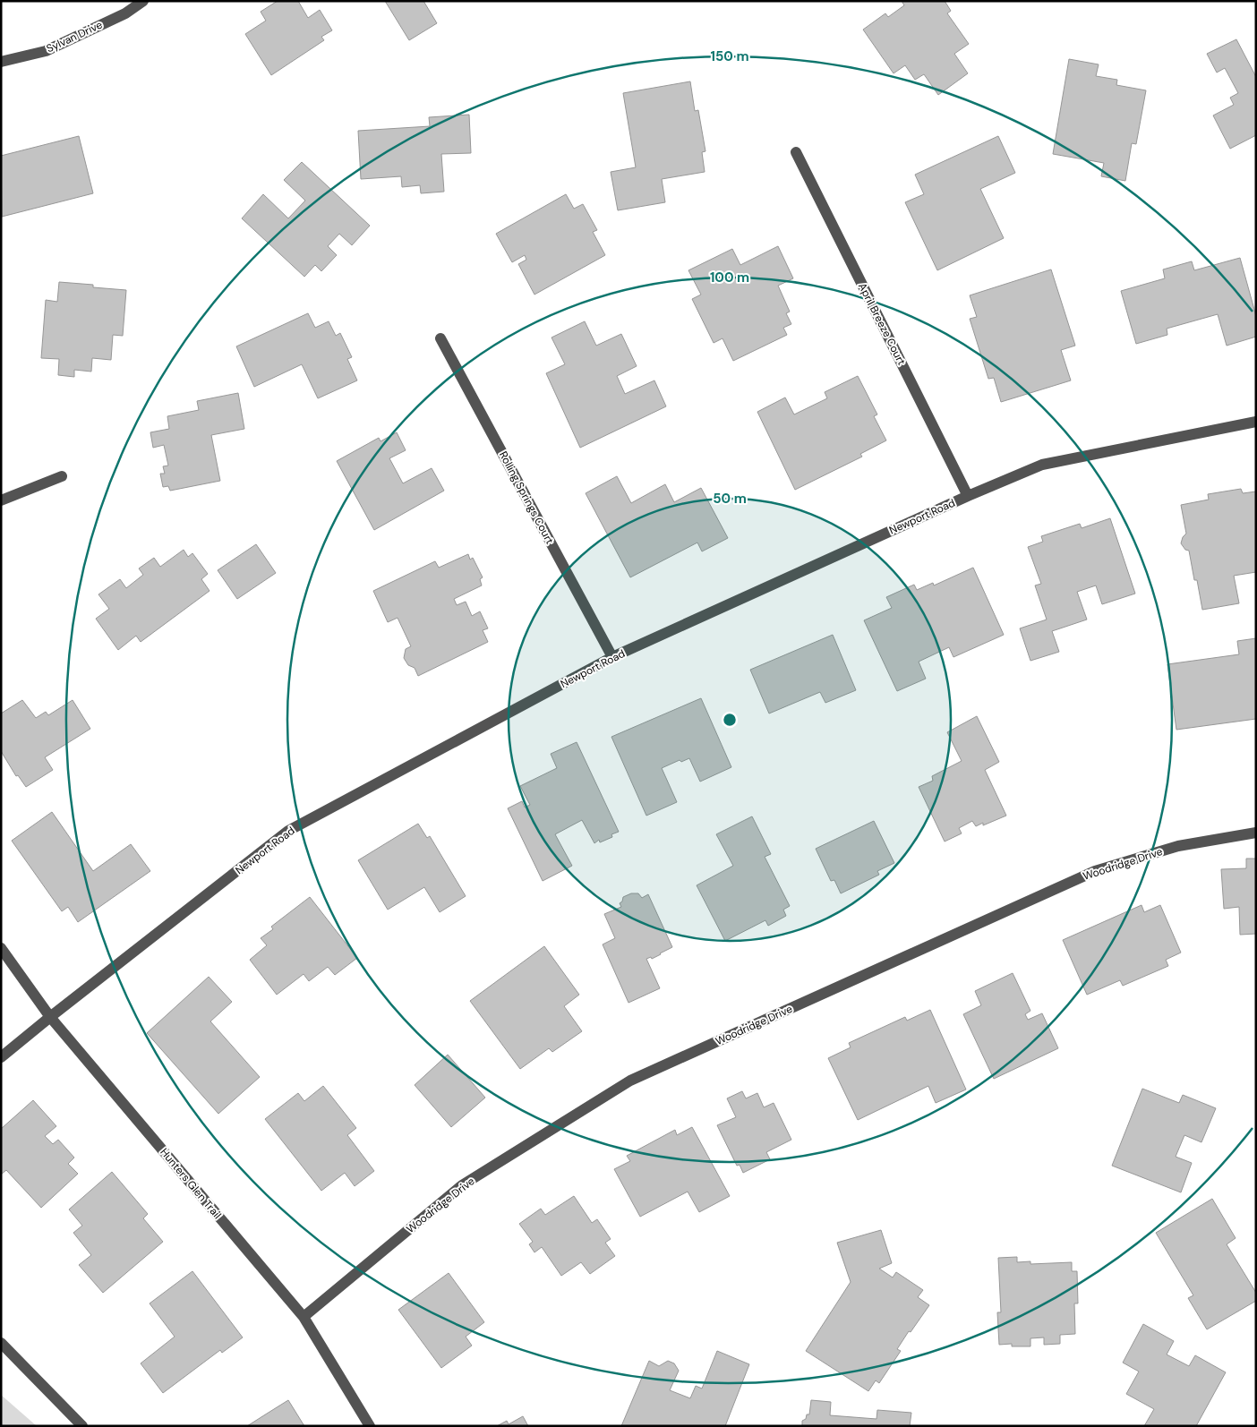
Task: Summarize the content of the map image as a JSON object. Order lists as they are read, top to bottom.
{
  "streets": {
    "street": [
      "Sylvan Drive",
      "April Breeze Court",
      "Rolling Springs Court",
      "Newport Road",
      "Woodridge Drive",
      "Hunters Glen Trail"
    ]
  },
  "crossings": [
    ["April Breeze Court", "Newport Road"],
    ["Rolling Springs Court", "Newport Road"],
    ["Newport Road", "Hunters Glen Trail"],
    ["Woodridge Drive", "Hunters Glen Trail"]
  ],
  "rings": ["150 m", "100 m", "50 m"]
}
